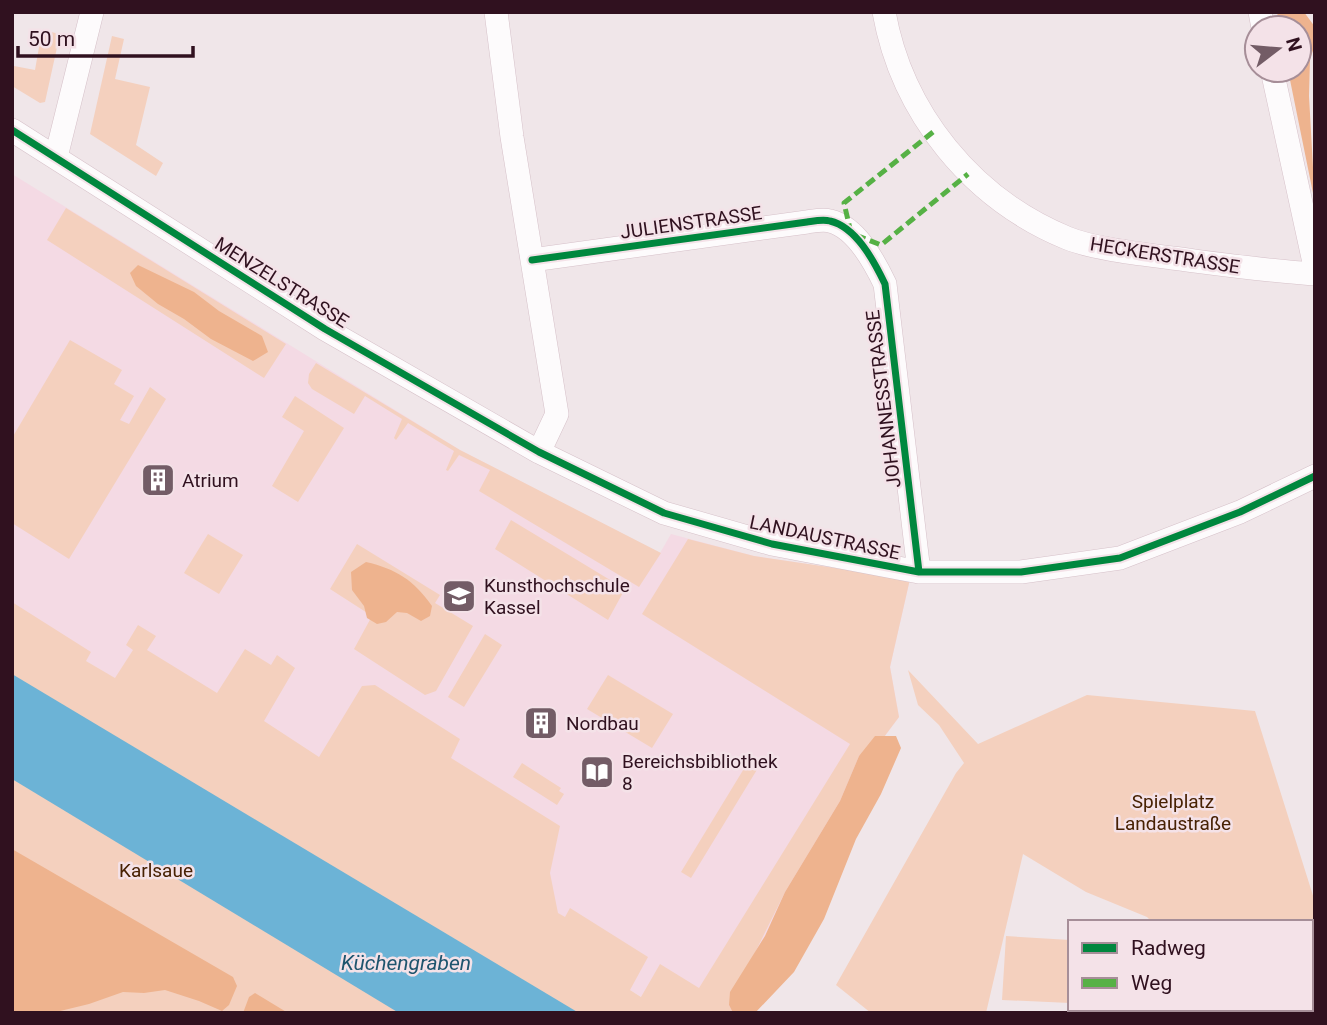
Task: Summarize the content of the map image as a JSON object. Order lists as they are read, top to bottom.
{
  "streets": {
    "street": [
      "JULIENSTRASSE",
      "HECKERSTRASSE",
      "MENZELSTRASSE",
      "JOHANNESSTRASSE",
      "LANDAUSTRASSE"
    ]
  },
  "crossings": [
    ["JULIENSTRASSE", "JOHANNESSTRASSE"],
    ["MENZELSTRASSE", "LANDAUSTRASSE"],
    ["JOHANNESSTRASSE", "LANDAUSTRASSE"]
  ],
  "water": ["Küchengraben"],
  "parks": ["Spielplatz Landaustraße", "Karlsaue"],
  "places": {
    "building": ["Atrium", "Nordbau"],
    "school or university": ["Kunsthochschule Kassel"],
    "library": ["Bereichsbibliothek 8"]
  },
  "legend": ["Radweg", "Weg"],
  "scale_bar": "50 m",
  "north": "right"
}
